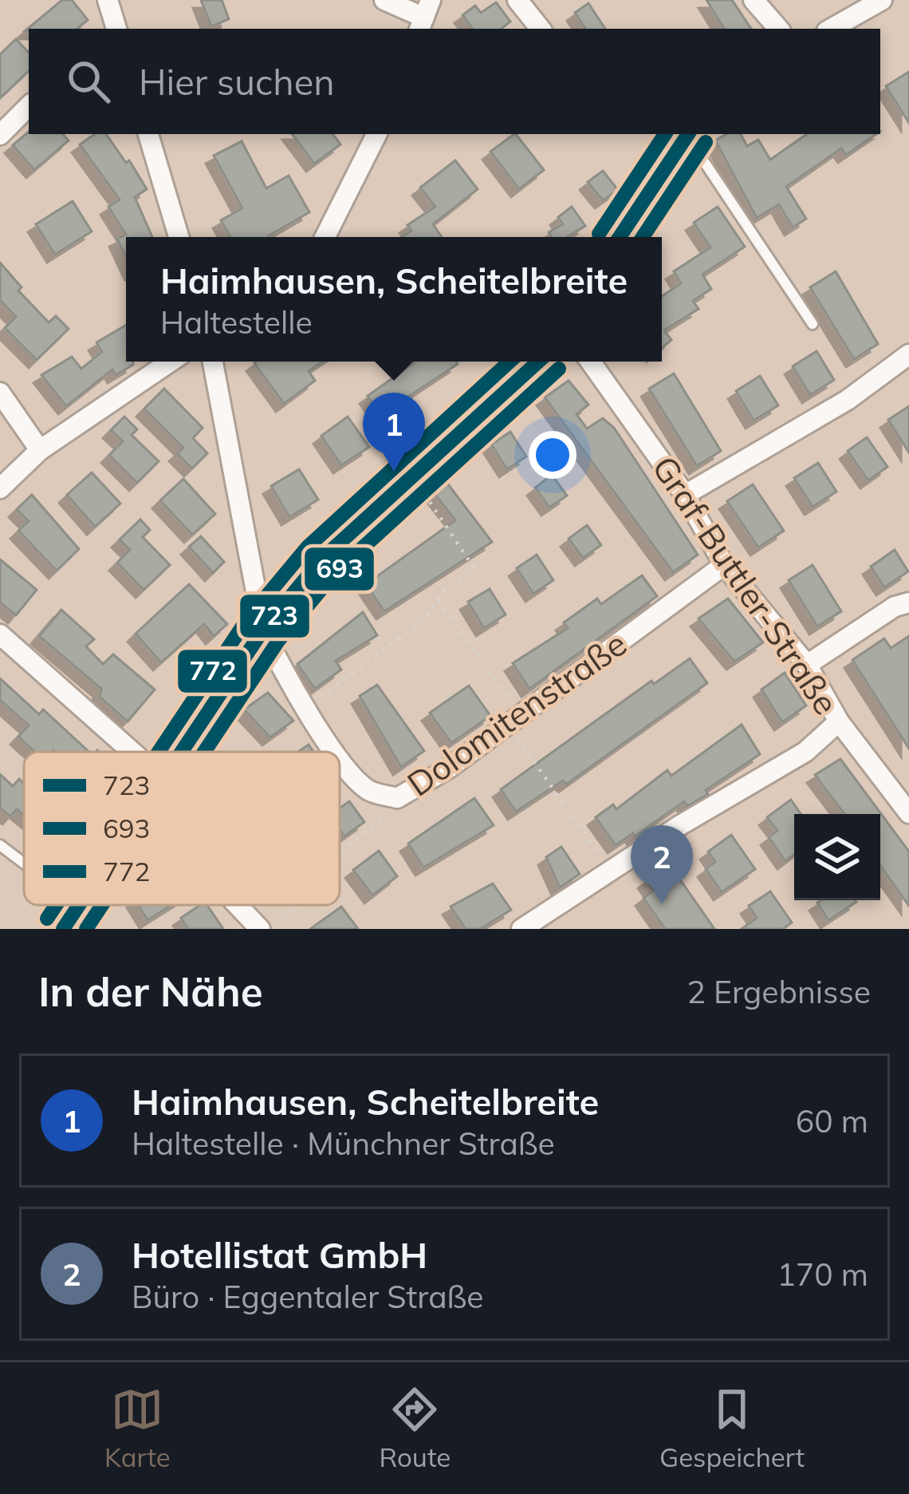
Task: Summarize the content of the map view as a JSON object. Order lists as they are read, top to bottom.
{
  "streets": {
    "street": ["Graf-Buttler-Straße", "Dolomitenstraße"]
  },
  "crossings": [
    ["Graf-Buttler-Straße", "Dolomitenstraße"]
  ],
  "lines": ["transit line 723", "transit line 772", "transit line 693"],
  "legend": ["723", "693", "772"],
  "page": {
    "search": "Hier suchen",
    "popup": ["Haimhausen, Scheitelbreite", "Haltestelle"],
    "pins": ["1", "2"],
    "heading": ["In der Nähe", "2 Ergebnisse"],
    "list": [
      {
        "mark": "1",
        "name": "Haimhausen, Scheitelbreite",
        "note": "Haltestelle · Münchner Straße",
        "value": "60 m"
      },
      {
        "mark": "2",
        "name": "Hotellistat GmbH",
        "note": "Büro · Eggentaler Straße",
        "value": "170 m"
      }
    ],
    "nav": ["Karte", "Route", "Gespeichert"]
  }
}
